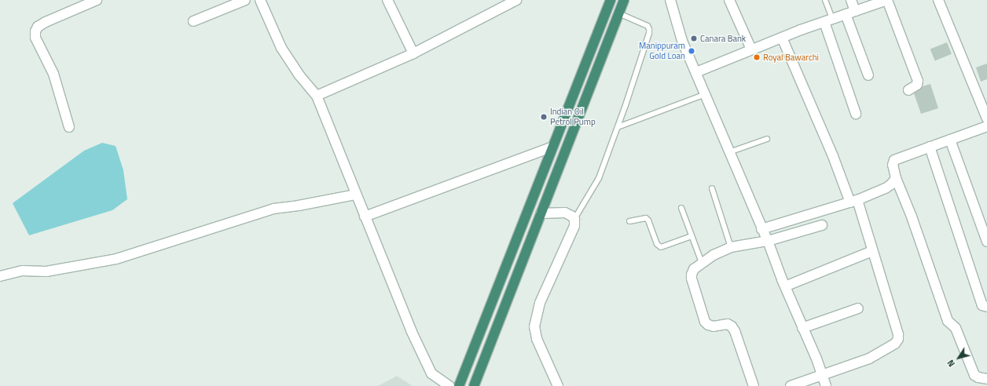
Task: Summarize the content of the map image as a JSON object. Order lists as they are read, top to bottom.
{
  "places": [
    "Canara Bank",
    "Manippuram Gold Loan",
    "Royal Bawarchi",
    "Indian Oil Petrol Pump"
  ],
  "north": "bottom left"
}
